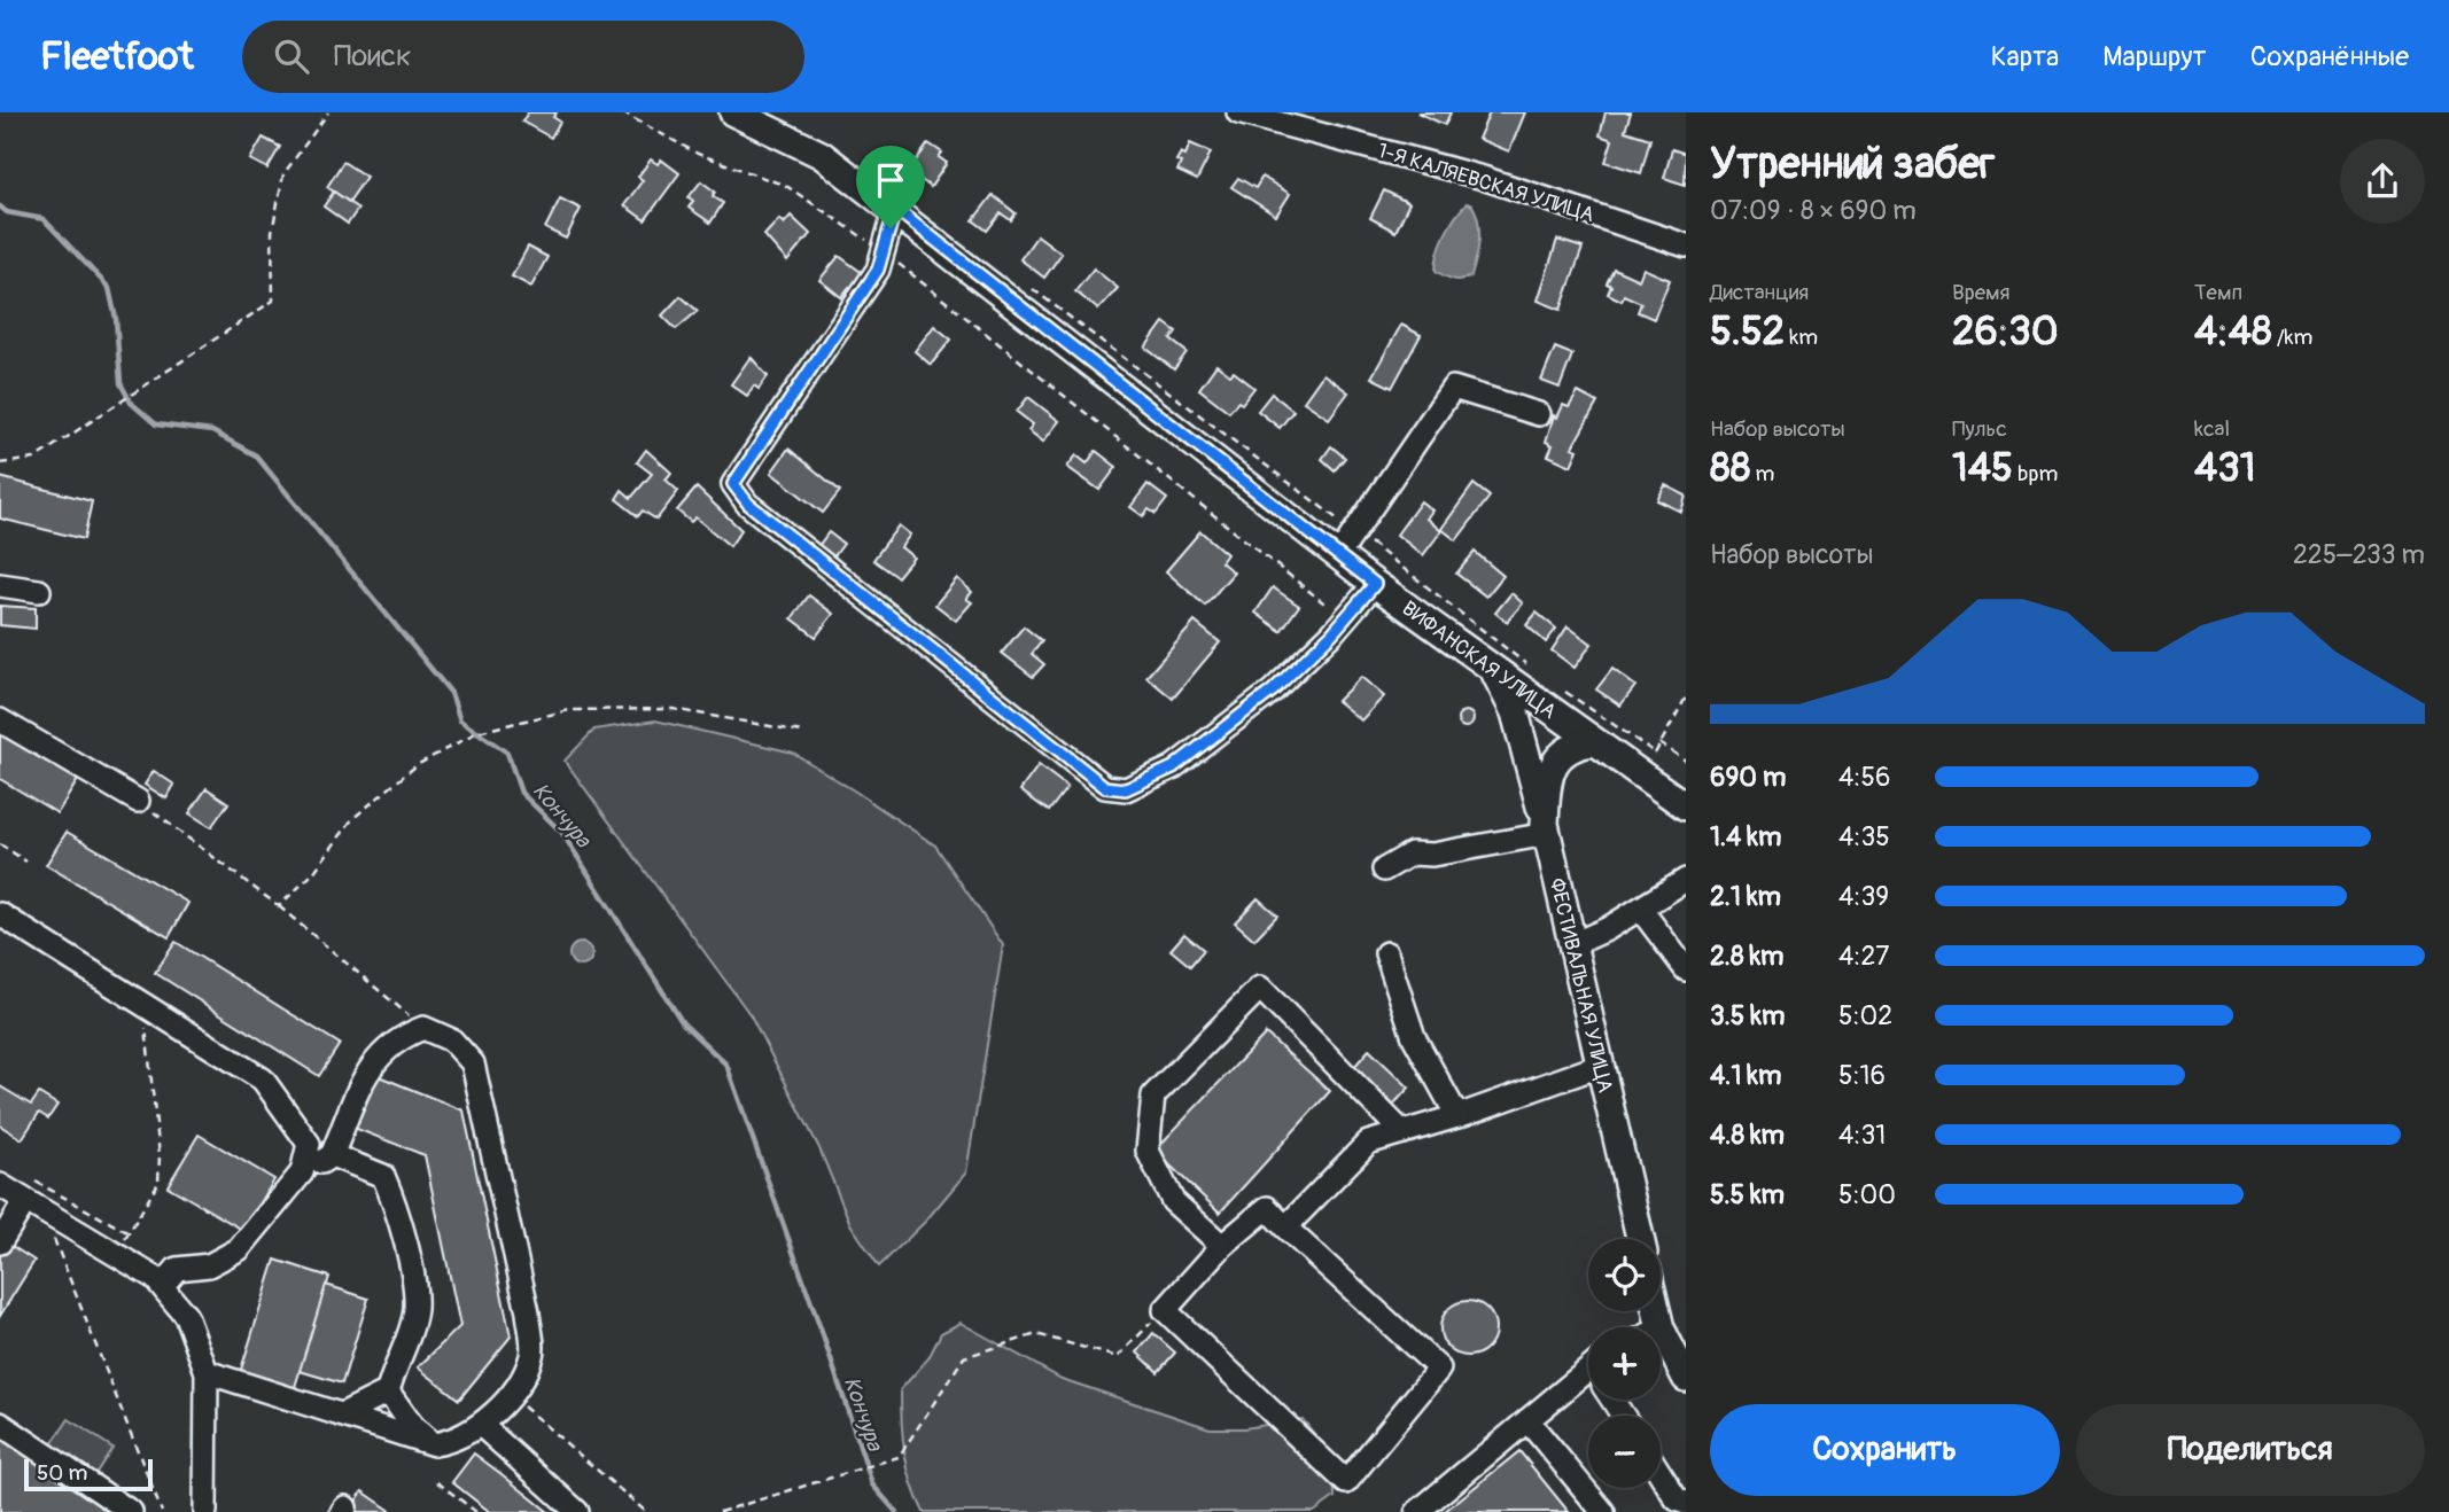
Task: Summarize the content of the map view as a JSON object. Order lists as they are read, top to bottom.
{
  "streets": {
    "main road": ["ВИФАНСКАЯ УЛИЦА", "ФЕСТИВАЛЬНАЯ УЛИЦА"],
    "street": ["1-Я КАЛЯЕВСКАЯ УЛИЦА"]
  },
  "crossings": [
    ["ВИФАНСКАЯ УЛИЦА", "ФЕСТИВАЛЬНАЯ УЛИЦА"]
  ],
  "water": ["Кончура"],
  "scale_bar": "50 m",
  "page": {
    "header": "Fleetfoot",
    "search": "Поиск",
    "nav": ["Карта", "Маршрут", "Сохранённые"],
    "heading": ["Утренний забег", "07:09 · 8 × 690 m"],
    "stats": [
      ["Дистанция", "5.52 km"],
      ["Время", "26:30"],
      ["Темп", "4:48 /km"],
      ["Набор высоты", "88 m"],
      ["Пульс", "145 bpm"],
      ["kcal", "431"]
    ],
    "chart": ["Набор высоты", "225–233 m"],
    "list": [
      {
        "name": "690 m",
        "note": "4:56"
      },
      {
        "name": "1.4 km",
        "note": "4:35"
      },
      {
        "name": "2.1 km",
        "note": "4:39"
      },
      {
        "name": "2.8 km",
        "note": "4:27"
      },
      {
        "name": "3.5 km",
        "note": "5:02"
      },
      {
        "name": "4.1 km",
        "note": "5:16"
      },
      {
        "name": "4.8 km",
        "note": "4:31"
      },
      {
        "name": "5.5 km",
        "note": "5:00"
      }
    ],
    "map_buttons": ["+", "−"],
    "buttons": ["Сохранить", "Поделиться"],
    "scale": "50 m"
  }
}
